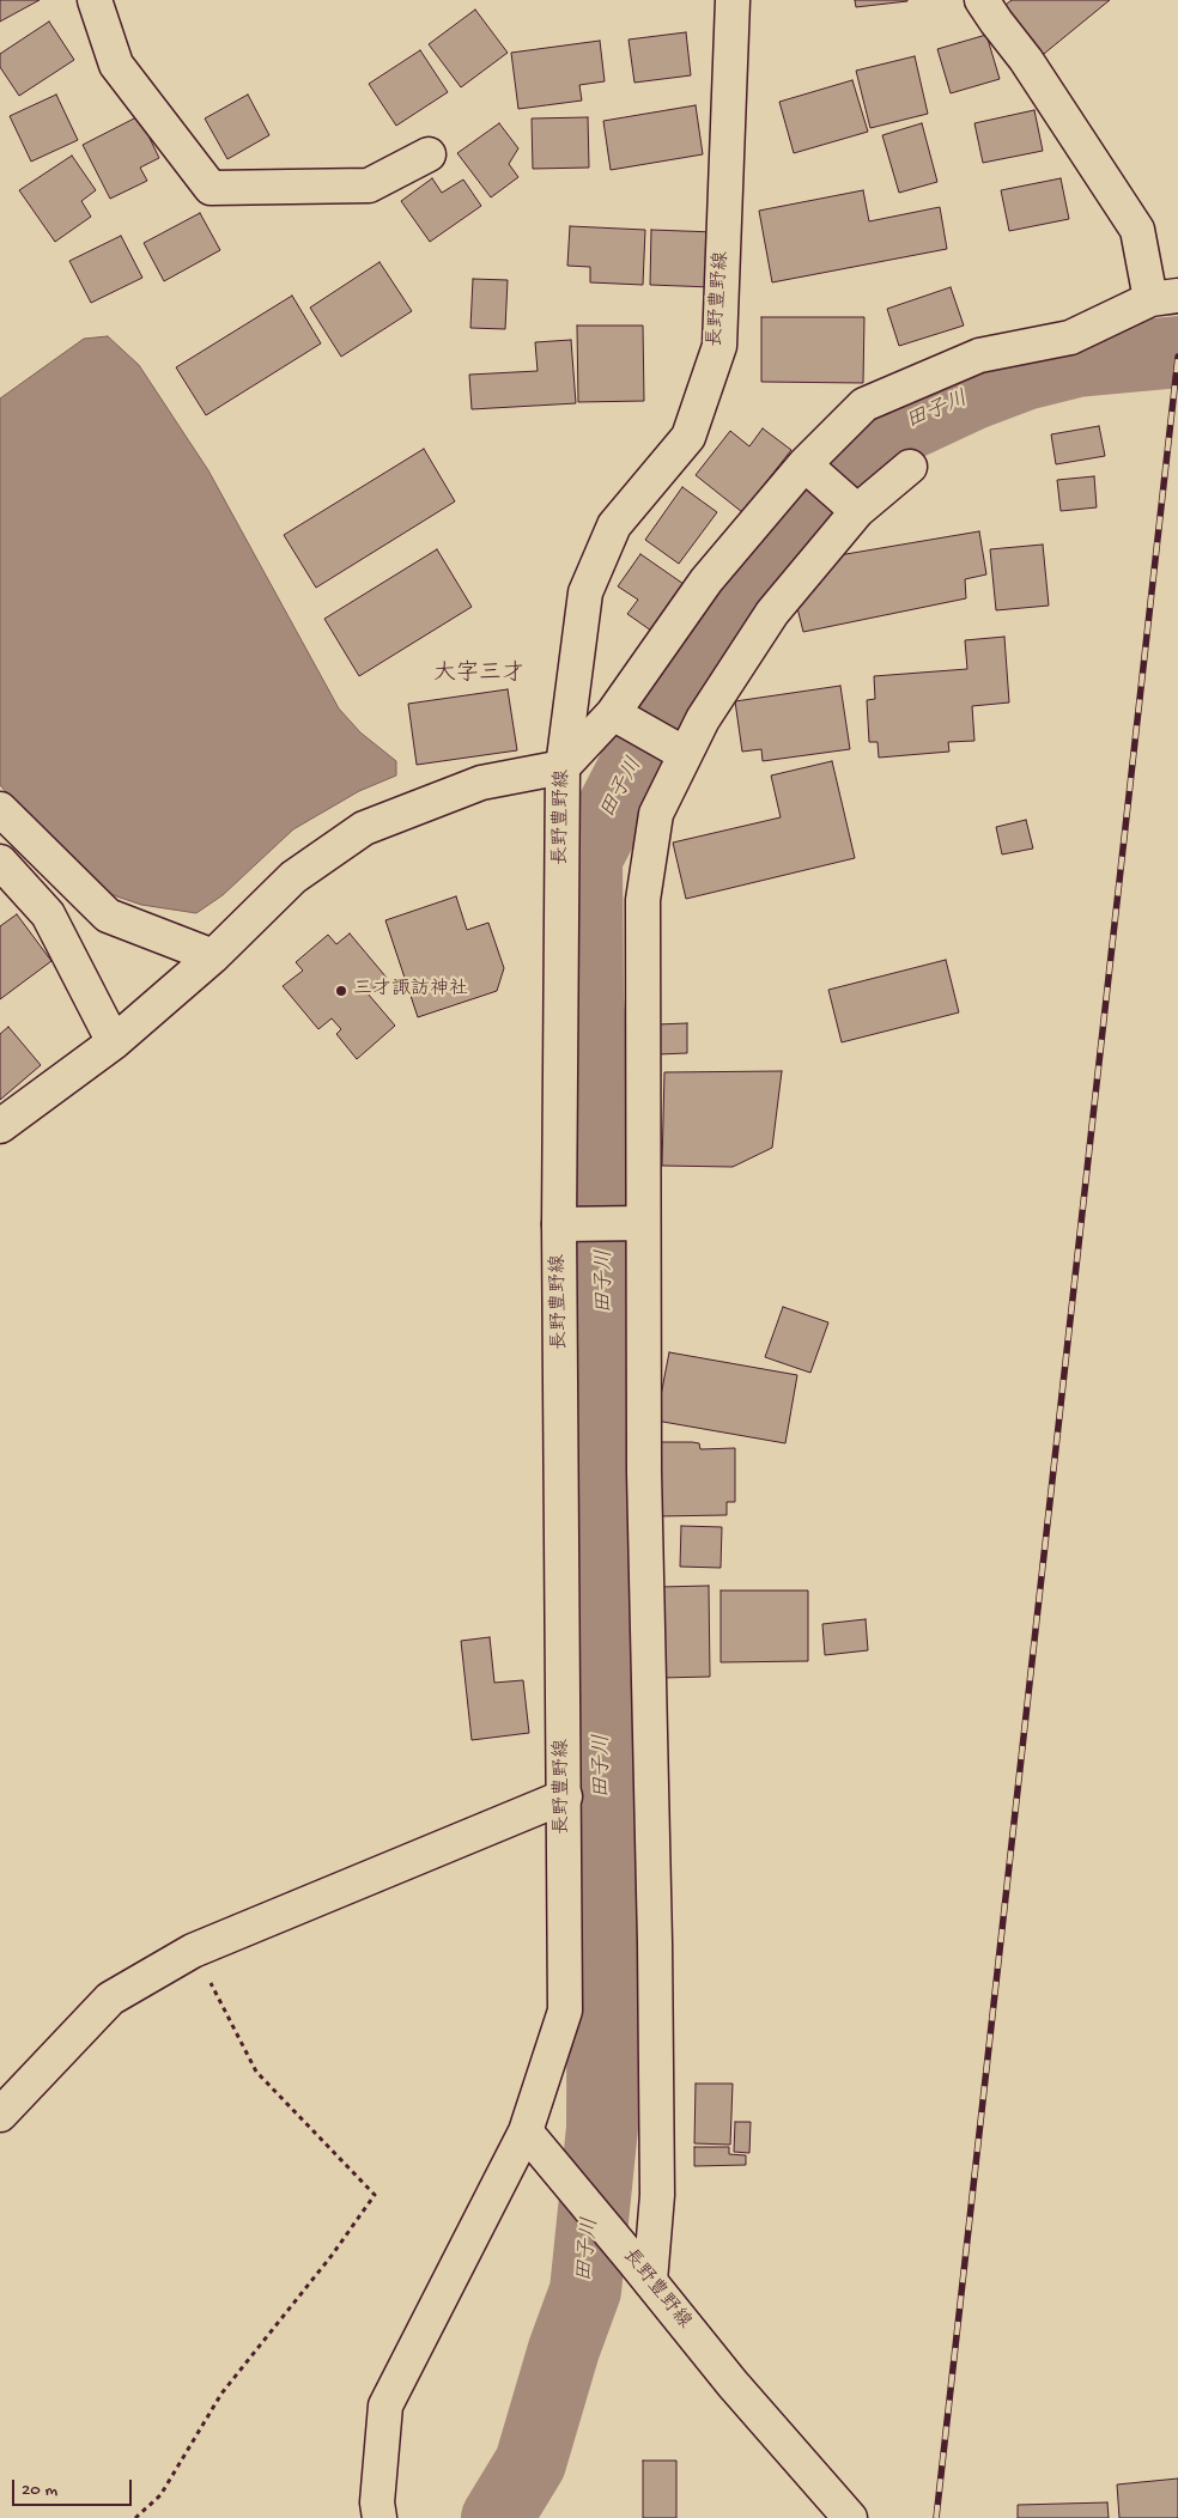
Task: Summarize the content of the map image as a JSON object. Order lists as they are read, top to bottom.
{
  "streets": {
    "street": ["長野豊野線"]
  },
  "districts": ["大字三才"],
  "water": ["田子川"],
  "places": ["三才諏訪神社"],
  "scale_bar": "20 m"
}
